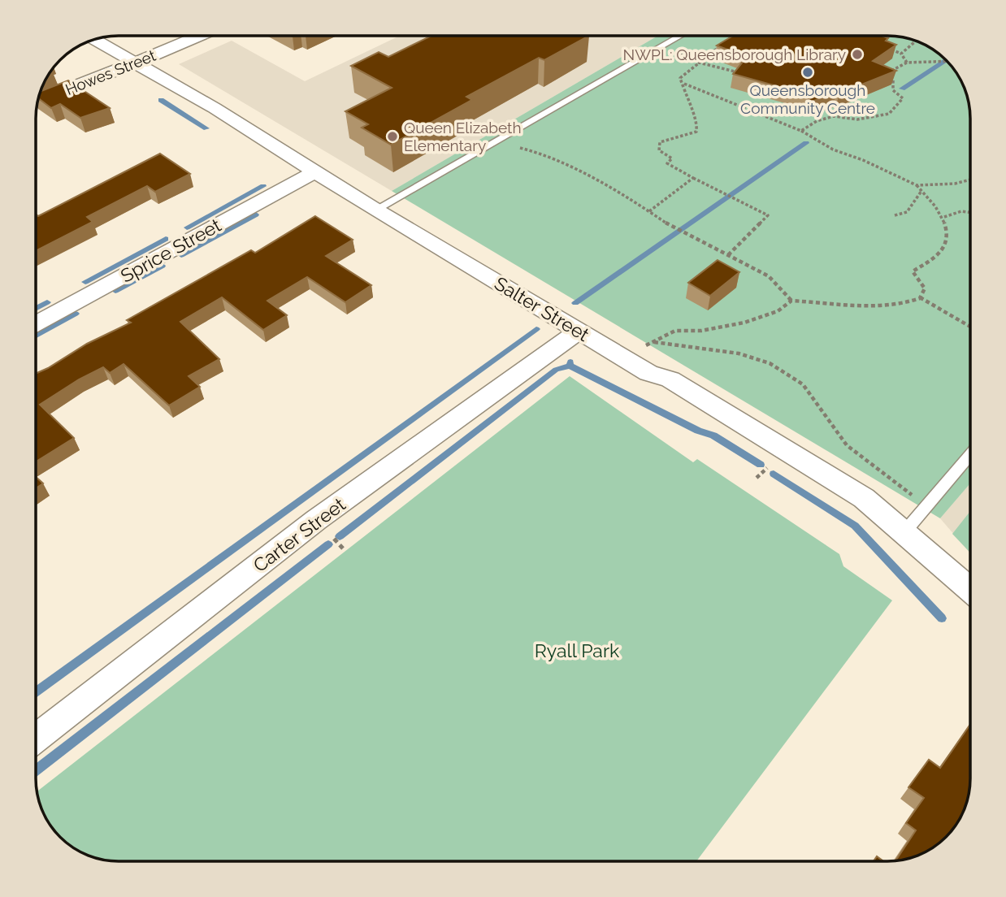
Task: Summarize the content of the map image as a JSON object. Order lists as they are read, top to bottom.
{
  "streets": {
    "street": [
      "Howes Street",
      "Sprice Street",
      "Salter Street",
      "Carter Street"
    ]
  },
  "crossings": [
    ["Howes Street", "Salter Street"],
    ["Sprice Street", "Salter Street"],
    ["Salter Street", "Carter Street"]
  ],
  "parks": ["Ryall Park"],
  "places": ["NWPL: Queensborough Library", "Queensborough Community Centre", "Queen Elizabeth Elementary"]
}
